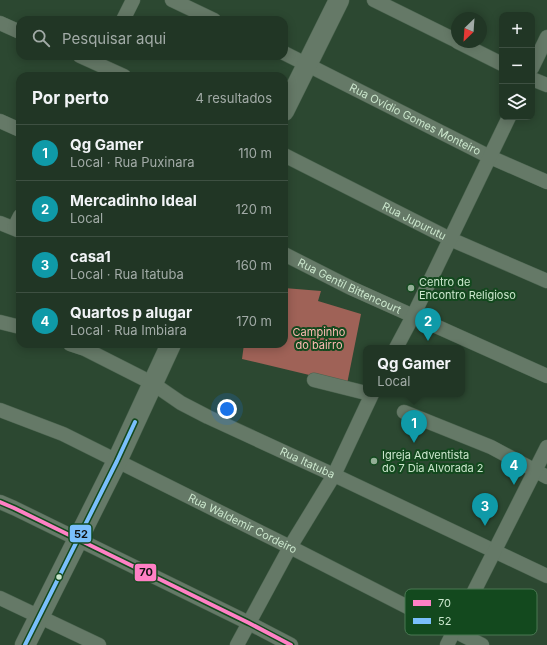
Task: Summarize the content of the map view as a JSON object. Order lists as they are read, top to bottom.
{
  "streets": {
    "street": [
      "Rua Ovídio Gomes Monteiro",
      "Rua Jupurutu",
      "Rua Gentil Bittencourt",
      "Rua Itatuba",
      "Rua Waldemir Cordeiro"
    ]
  },
  "parks": ["Campinho do bairro"],
  "places": ["Centro de Encontro Religioso", "Igreja Adventista do 7 Dia Alvorada 2"],
  "lines": ["transit line 52", "transit line 70"],
  "legend": ["70", "52"],
  "north": "bottom left",
  "page": {
    "map_buttons": ["+", "−"],
    "search": "Pesquisar aqui",
    "heading": ["Por perto", "4 resultados"],
    "list": [
      {
        "mark": "1",
        "name": "Qg Gamer",
        "note": "Local · Rua Puxinara",
        "value": "110 m"
      },
      {
        "mark": "2",
        "name": "Mercadinho Ideal",
        "note": "Local",
        "value": "120 m"
      },
      {
        "mark": "3",
        "name": "casa1",
        "note": "Local · Rua Itatuba",
        "value": "160 m"
      },
      {
        "mark": "4",
        "name": "Quartos p alugar",
        "note": "Local · Rua Imbiara",
        "value": "170 m"
      }
    ],
    "pins": [
      "2",
      "1",
      "4",
      "3"
    ],
    "popup": ["Qg Gamer", "Local"]
  }
}
